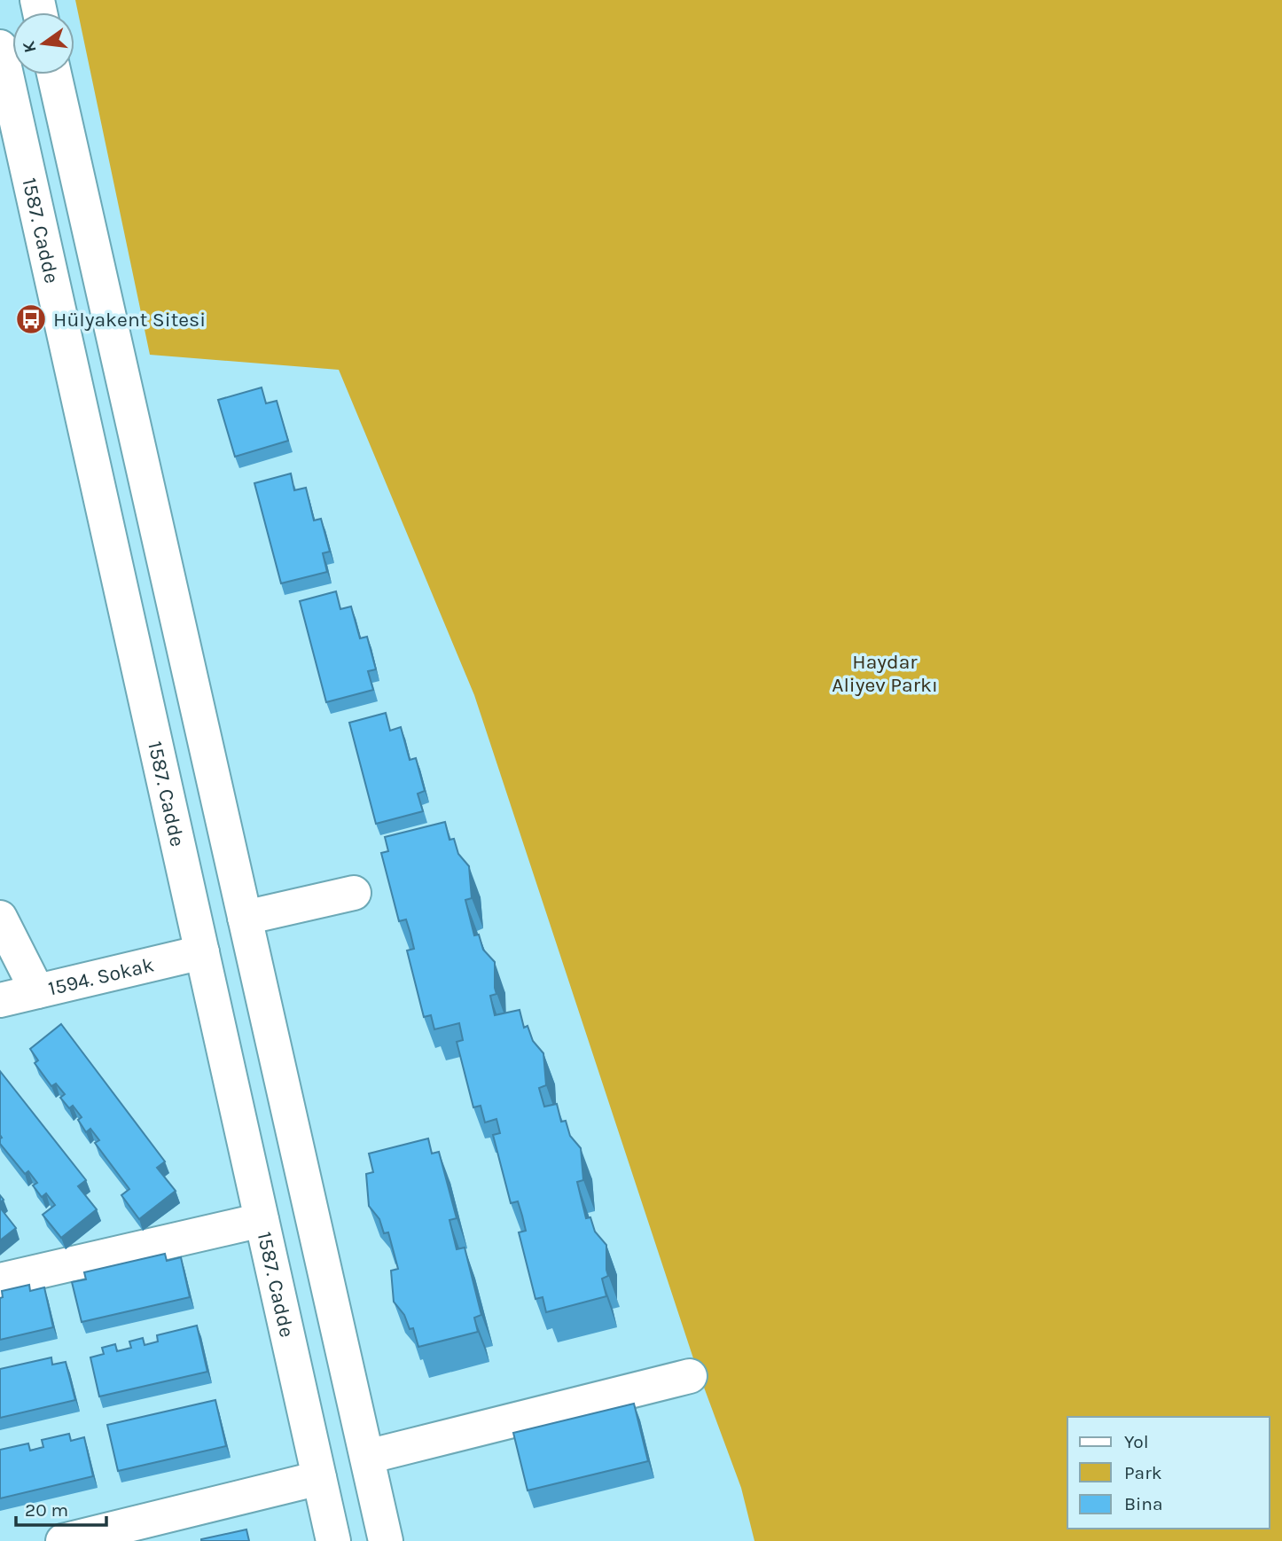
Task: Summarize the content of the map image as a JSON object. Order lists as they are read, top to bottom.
{
  "streets": {
    "main road": ["1587. Cadde", "1594. Sokak"]
  },
  "crossings": [
    ["1587. Cadde", "1594. Sokak"]
  ],
  "parks": ["Haydar Aliyev Parkı"],
  "places": {
    "bus stop": ["Hülyakent Sitesi"]
  },
  "legend": ["Yol", "Park", "Bina"],
  "scale_bar": "20 m",
  "north": "left"
}
